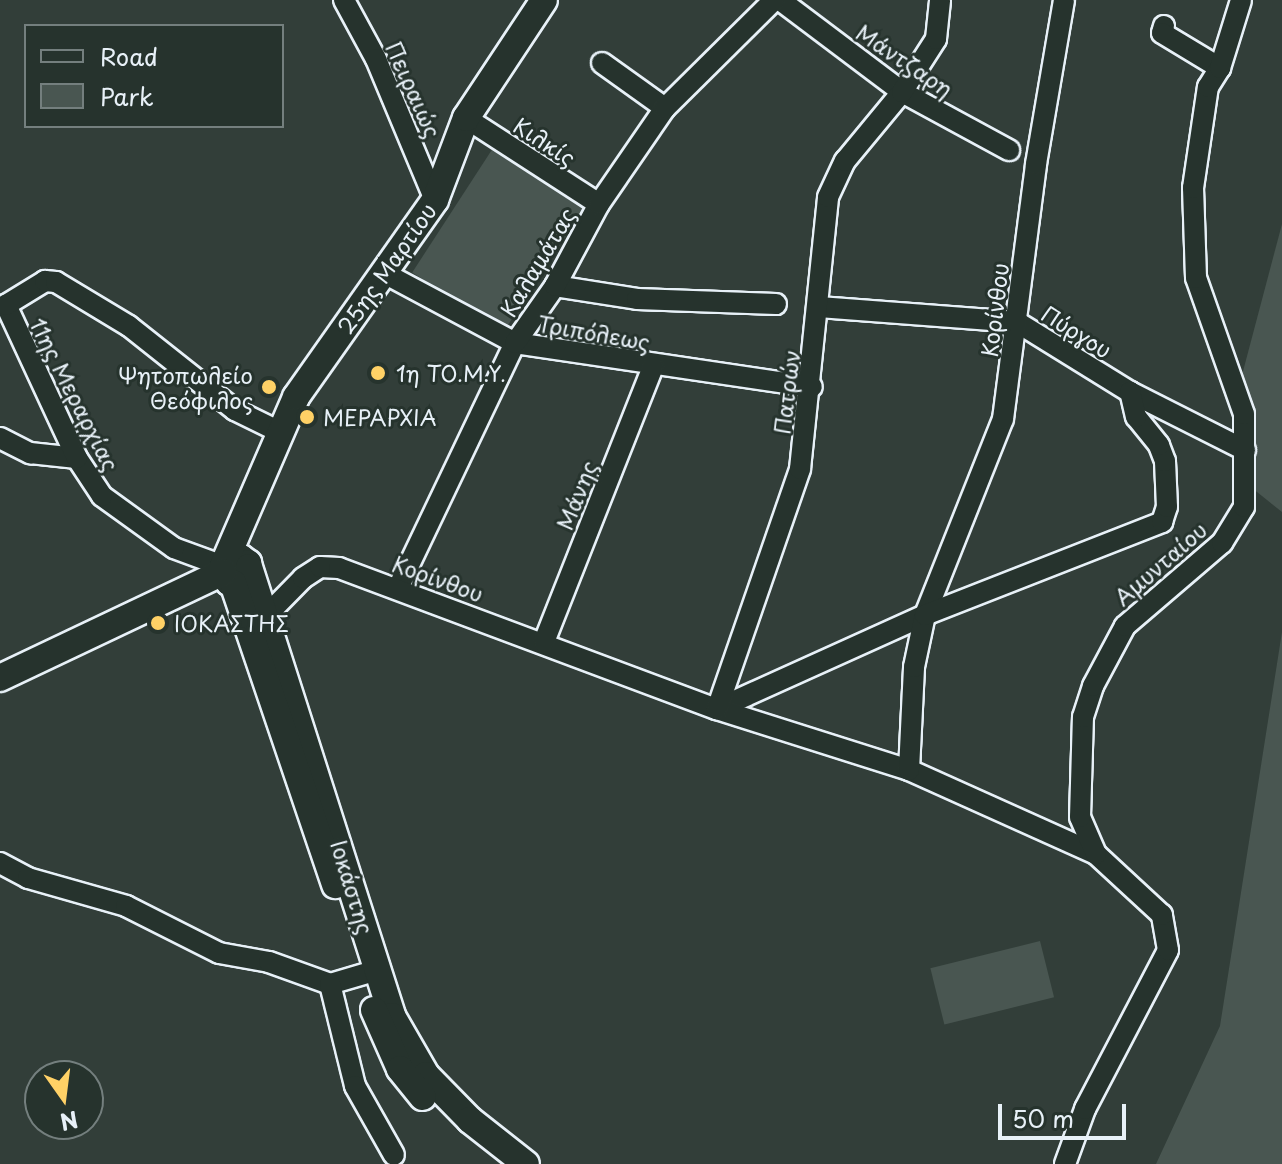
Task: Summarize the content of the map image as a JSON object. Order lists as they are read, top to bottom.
{
  "streets": {
    "street": [
      "Μάντζαρη",
      "Πειραιώς",
      "Κιλκίς",
      "Καλαμάτας",
      "25ης Μαρτίου",
      "Κορίνθου",
      "Πύργου",
      "Τριπόλεως",
      "Πατρών",
      "11ης Μεραρχίας",
      "Μάνης",
      "Αμυνταίου",
      "Ιοκάστης"
    ]
  },
  "crossings": [
    ["Μάντζαρη", "Πατρών"],
    ["Πειραιώς", "25ης Μαρτίου"],
    ["Κιλκίς", "Καλαμάτας"],
    ["Κιλκίς", "25ης Μαρτίου"],
    ["Καλαμάτας", "Κορίνθου"],
    ["Καλαμάτας", "Τριπόλεως"],
    ["25ης Μαρτίου", "Τριπόλεως"],
    ["25ης Μαρτίου", "11ης Μεραρχίας"],
    ["25ης Μαρτίου", "Ιοκάστης"],
    ["Κορίνθου", "Πύργου"],
    ["Κορίνθου", "Πατρών"],
    ["Κορίνθου", "Μάνης"],
    ["Κορίνθου", "Αμυνταίου"],
    ["Κορίνθου", "Ιοκάστης"],
    ["Πύργου", "Πατρών"],
    ["Πύργου", "Αμυνταίου"],
    ["Τριπόλεως", "Πατρών"],
    ["Τριπόλεως", "Μάνης"],
    ["11ης Μεραρχίας", "Ιοκάστης"]
  ],
  "places": [
    "1η ΤΟ.Μ.Υ.",
    "Ψητοπωλείο Θεόφιλος",
    "ΜΕΡΑΡΧΙΑ",
    "ΙΟΚΑΣΤΗΣ"
  ],
  "legend": ["Road", "Park"],
  "scale_bar": "50 m",
  "north": "bottom"
}
